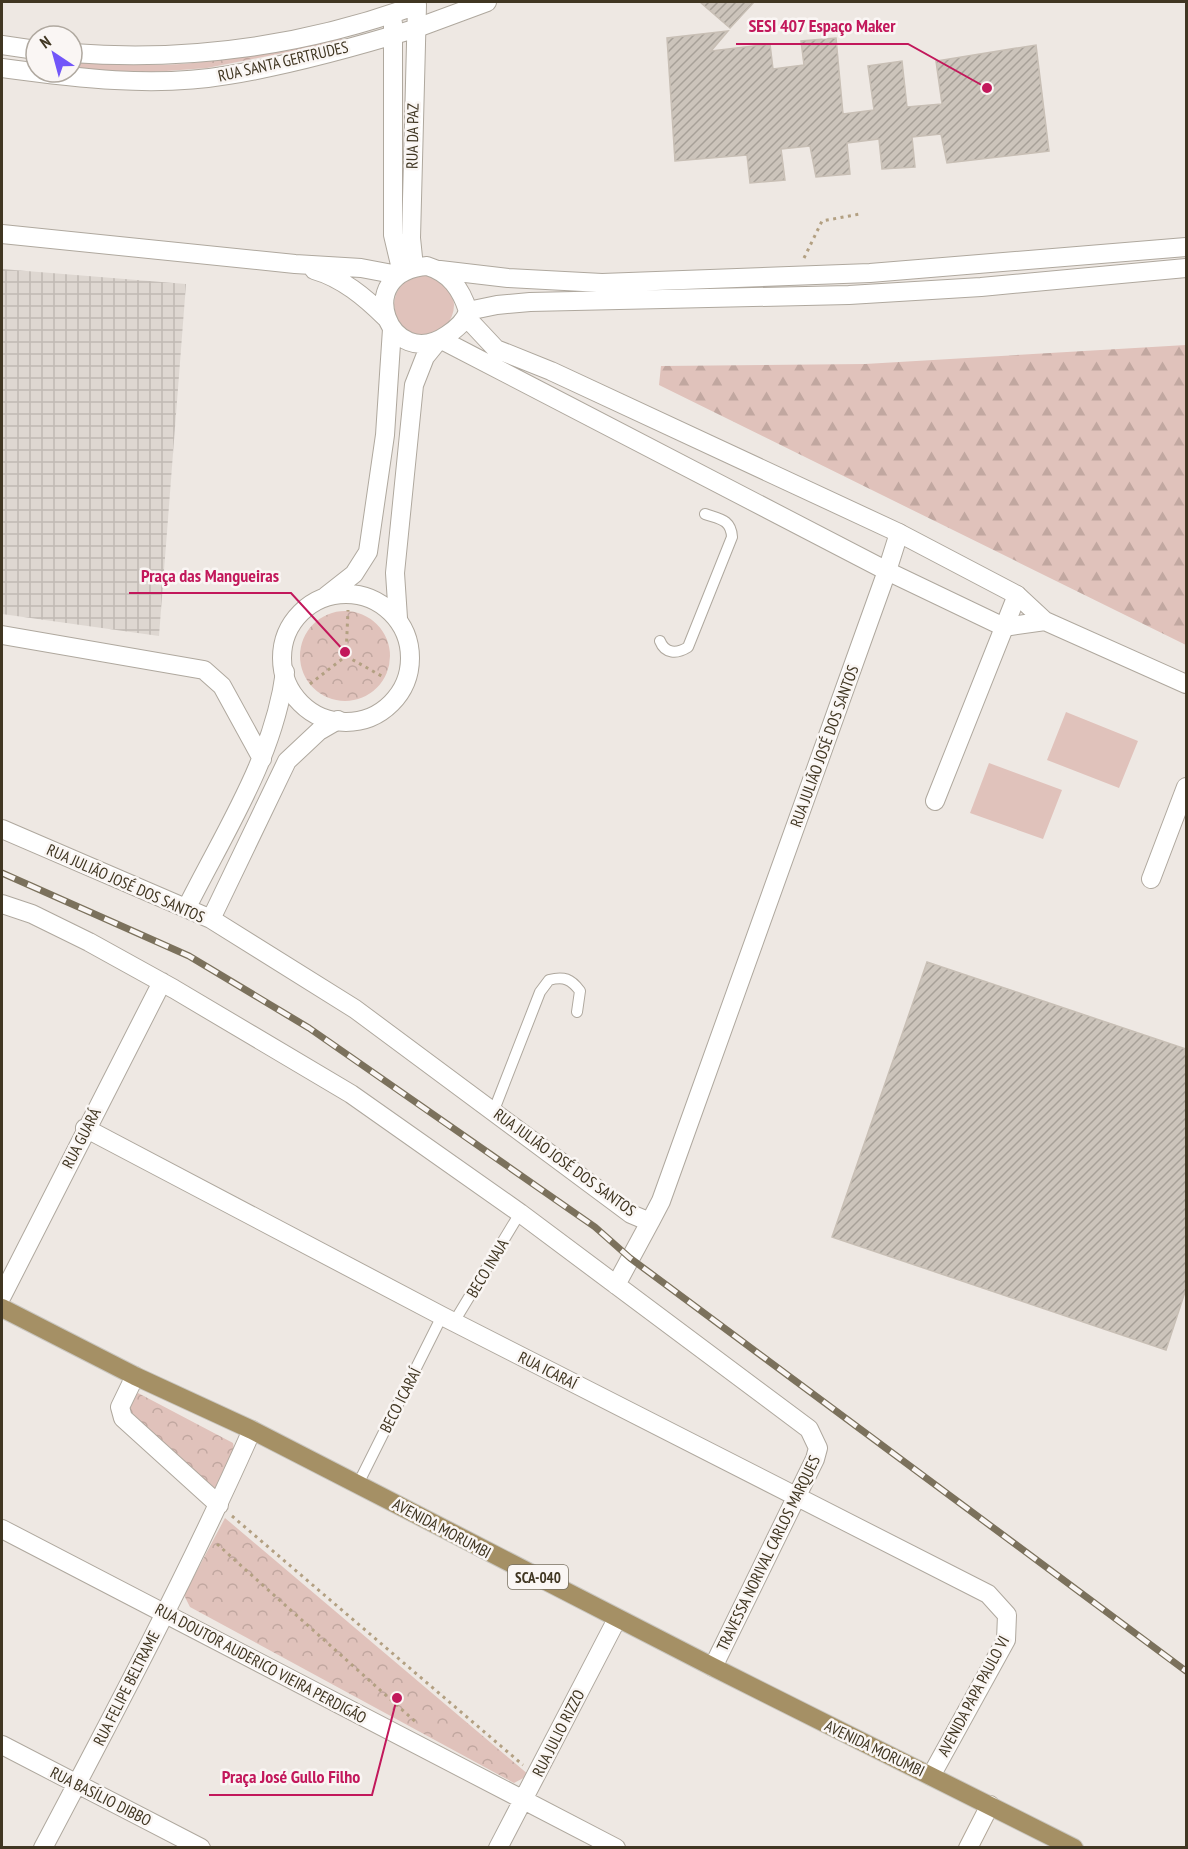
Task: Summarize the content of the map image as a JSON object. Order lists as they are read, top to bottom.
{
  "streets": {
    "main road": ["AVENIDA MORUMBI", "SCA-040"],
    "street": [
      "RUA SANTA GERTRUDES",
      "RUA DA PAZ",
      "RUA JULIÃO JOSÉ DOS SANTOS",
      "RUA GUARÁ",
      "RUA ICARAÍ",
      "TRAVESSA NORIVAL CARLOS MARQUES",
      "RUA DOUTOR AUDERICO VIEIRA PERDIGÃO",
      "RUA FELIPE BELTRAME",
      "AVENIDA PAPA PAULO VI",
      "RUA JULIO RIZZO",
      "RUA BASÍLIO DIBBO"
    ],
    "lane": ["BECO INAJA", "BECO ICARAÍ"]
  },
  "crossings": [
    ["RUA SANTA GERTRUDES", "RUA DA PAZ"],
    ["RUA GUARÁ", "RUA ICARAÍ"],
    ["BECO INAJA", "RUA ICARAÍ"],
    ["BECO INAJA", "BECO ICARAÍ"],
    ["RUA ICARAÍ", "BECO ICARAÍ"],
    ["RUA ICARAÍ", "TRAVESSA NORIVAL CARLOS MARQUES"],
    ["RUA ICARAÍ", "AVENIDA PAPA PAULO VI"],
    ["BECO ICARAÍ", "AVENIDA MORUMBI"],
    ["AVENIDA MORUMBI", "TRAVESSA NORIVAL CARLOS MARQUES"],
    ["AVENIDA MORUMBI", "RUA FELIPE BELTRAME"],
    ["AVENIDA MORUMBI", "AVENIDA PAPA PAULO VI"],
    ["AVENIDA MORUMBI", "RUA JULIO RIZZO"],
    ["RUA DOUTOR AUDERICO VIEIRA PERDIGÃO", "RUA FELIPE BELTRAME"],
    ["RUA DOUTOR AUDERICO VIEIRA PERDIGÃO", "RUA JULIO RIZZO"],
    ["RUA FELIPE BELTRAME", "RUA BASÍLIO DIBBO"]
  ],
  "places": ["SESI 407 Espaço Maker", "Praça das Mangueiras", "Praça José Gullo Filho"],
  "north": "top left"
}
